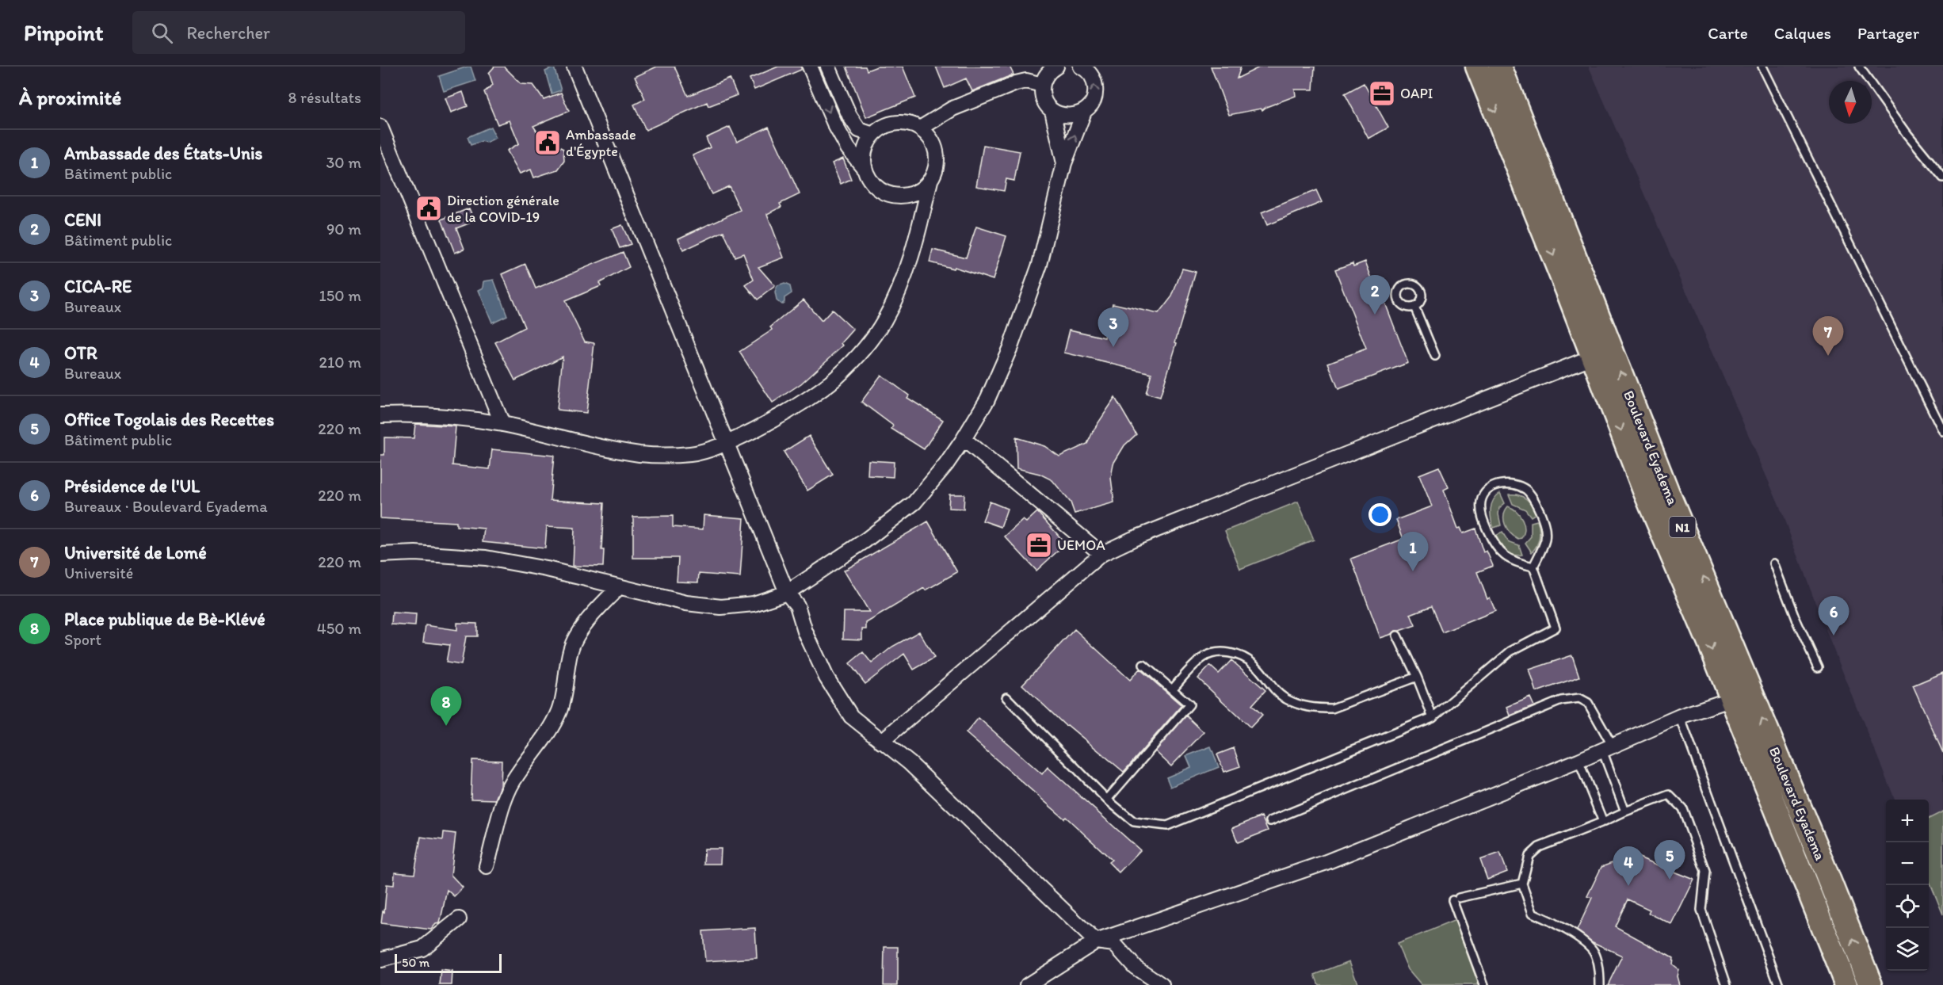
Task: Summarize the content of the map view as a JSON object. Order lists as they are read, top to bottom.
{
  "streets": {
    "highway": ["Boulevard Eyadema", "N1"]
  },
  "places": {
    "office": ["OAPI", "UEMOA"],
    "public building": ["Ambassade d'Égypte", "Direction générale de la COVID-19"]
  },
  "scale_bar": "50 m",
  "north": "bottom",
  "page": {
    "header": "Pinpoint",
    "search": "Rechercher",
    "nav": ["Carte", "Calques", "Partager"],
    "heading": ["À proximité", "8 résultats"],
    "list": [
      {
        "mark": "1",
        "name": "Ambassade des États-Unis",
        "note": "Bâtiment public",
        "value": "30 m"
      },
      {
        "mark": "2",
        "name": "CENI",
        "note": "Bâtiment public",
        "value": "90 m"
      },
      {
        "mark": "3",
        "name": "CICA-RE",
        "note": "Bureaux",
        "value": "150 m"
      },
      {
        "mark": "4",
        "name": "OTR",
        "note": "Bureaux",
        "value": "210 m"
      },
      {
        "mark": "5",
        "name": "Office Togolais des Recettes",
        "note": "Bâtiment public",
        "value": "220 m"
      },
      {
        "mark": "6",
        "name": "Présidence de l'UL",
        "note": "Bureaux · Boulevard Eyadema",
        "value": "220 m"
      },
      {
        "mark": "7",
        "name": "Université de Lomé",
        "note": "Université",
        "value": "220 m"
      },
      {
        "mark": "8",
        "name": "Place publique de Bè-Klévé",
        "note": "Sport",
        "value": "450 m"
      }
    ],
    "pins": [
      "2",
      "3",
      "7",
      "1",
      "6",
      "8",
      "5",
      "4"
    ],
    "map_buttons": ["+", "−"],
    "scale": "50 m"
  }
}
